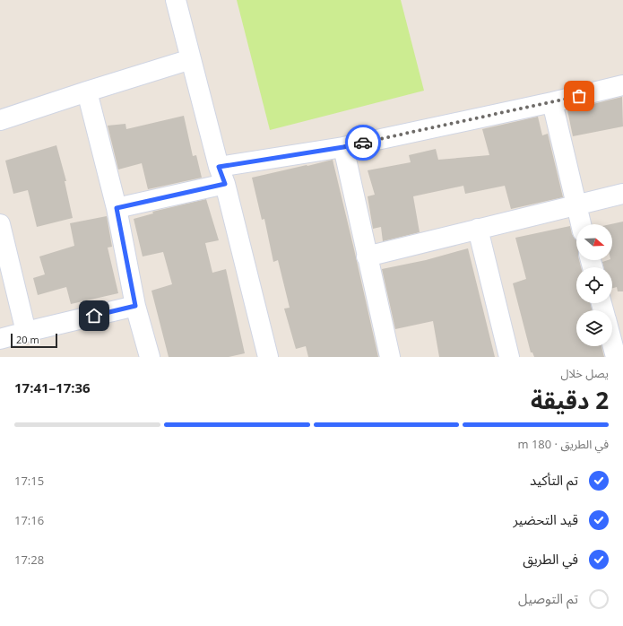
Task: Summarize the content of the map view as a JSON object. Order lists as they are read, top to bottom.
{
  "scale_bar": "20 m",
  "north": "right",
  "page": {
    "scale": "20 m",
    "heading": ["2 دقيقة", "يصل خلال", "17:36–17:41"],
    "bar": "في الطريق · 180 m",
    "list": [
      ["تم التأكيد", "17:15"],
      ["قيد التحضير", "17:16"],
      ["في الطريق", "17:28"],
      "تم التوصيل"
    ]
  }
}
